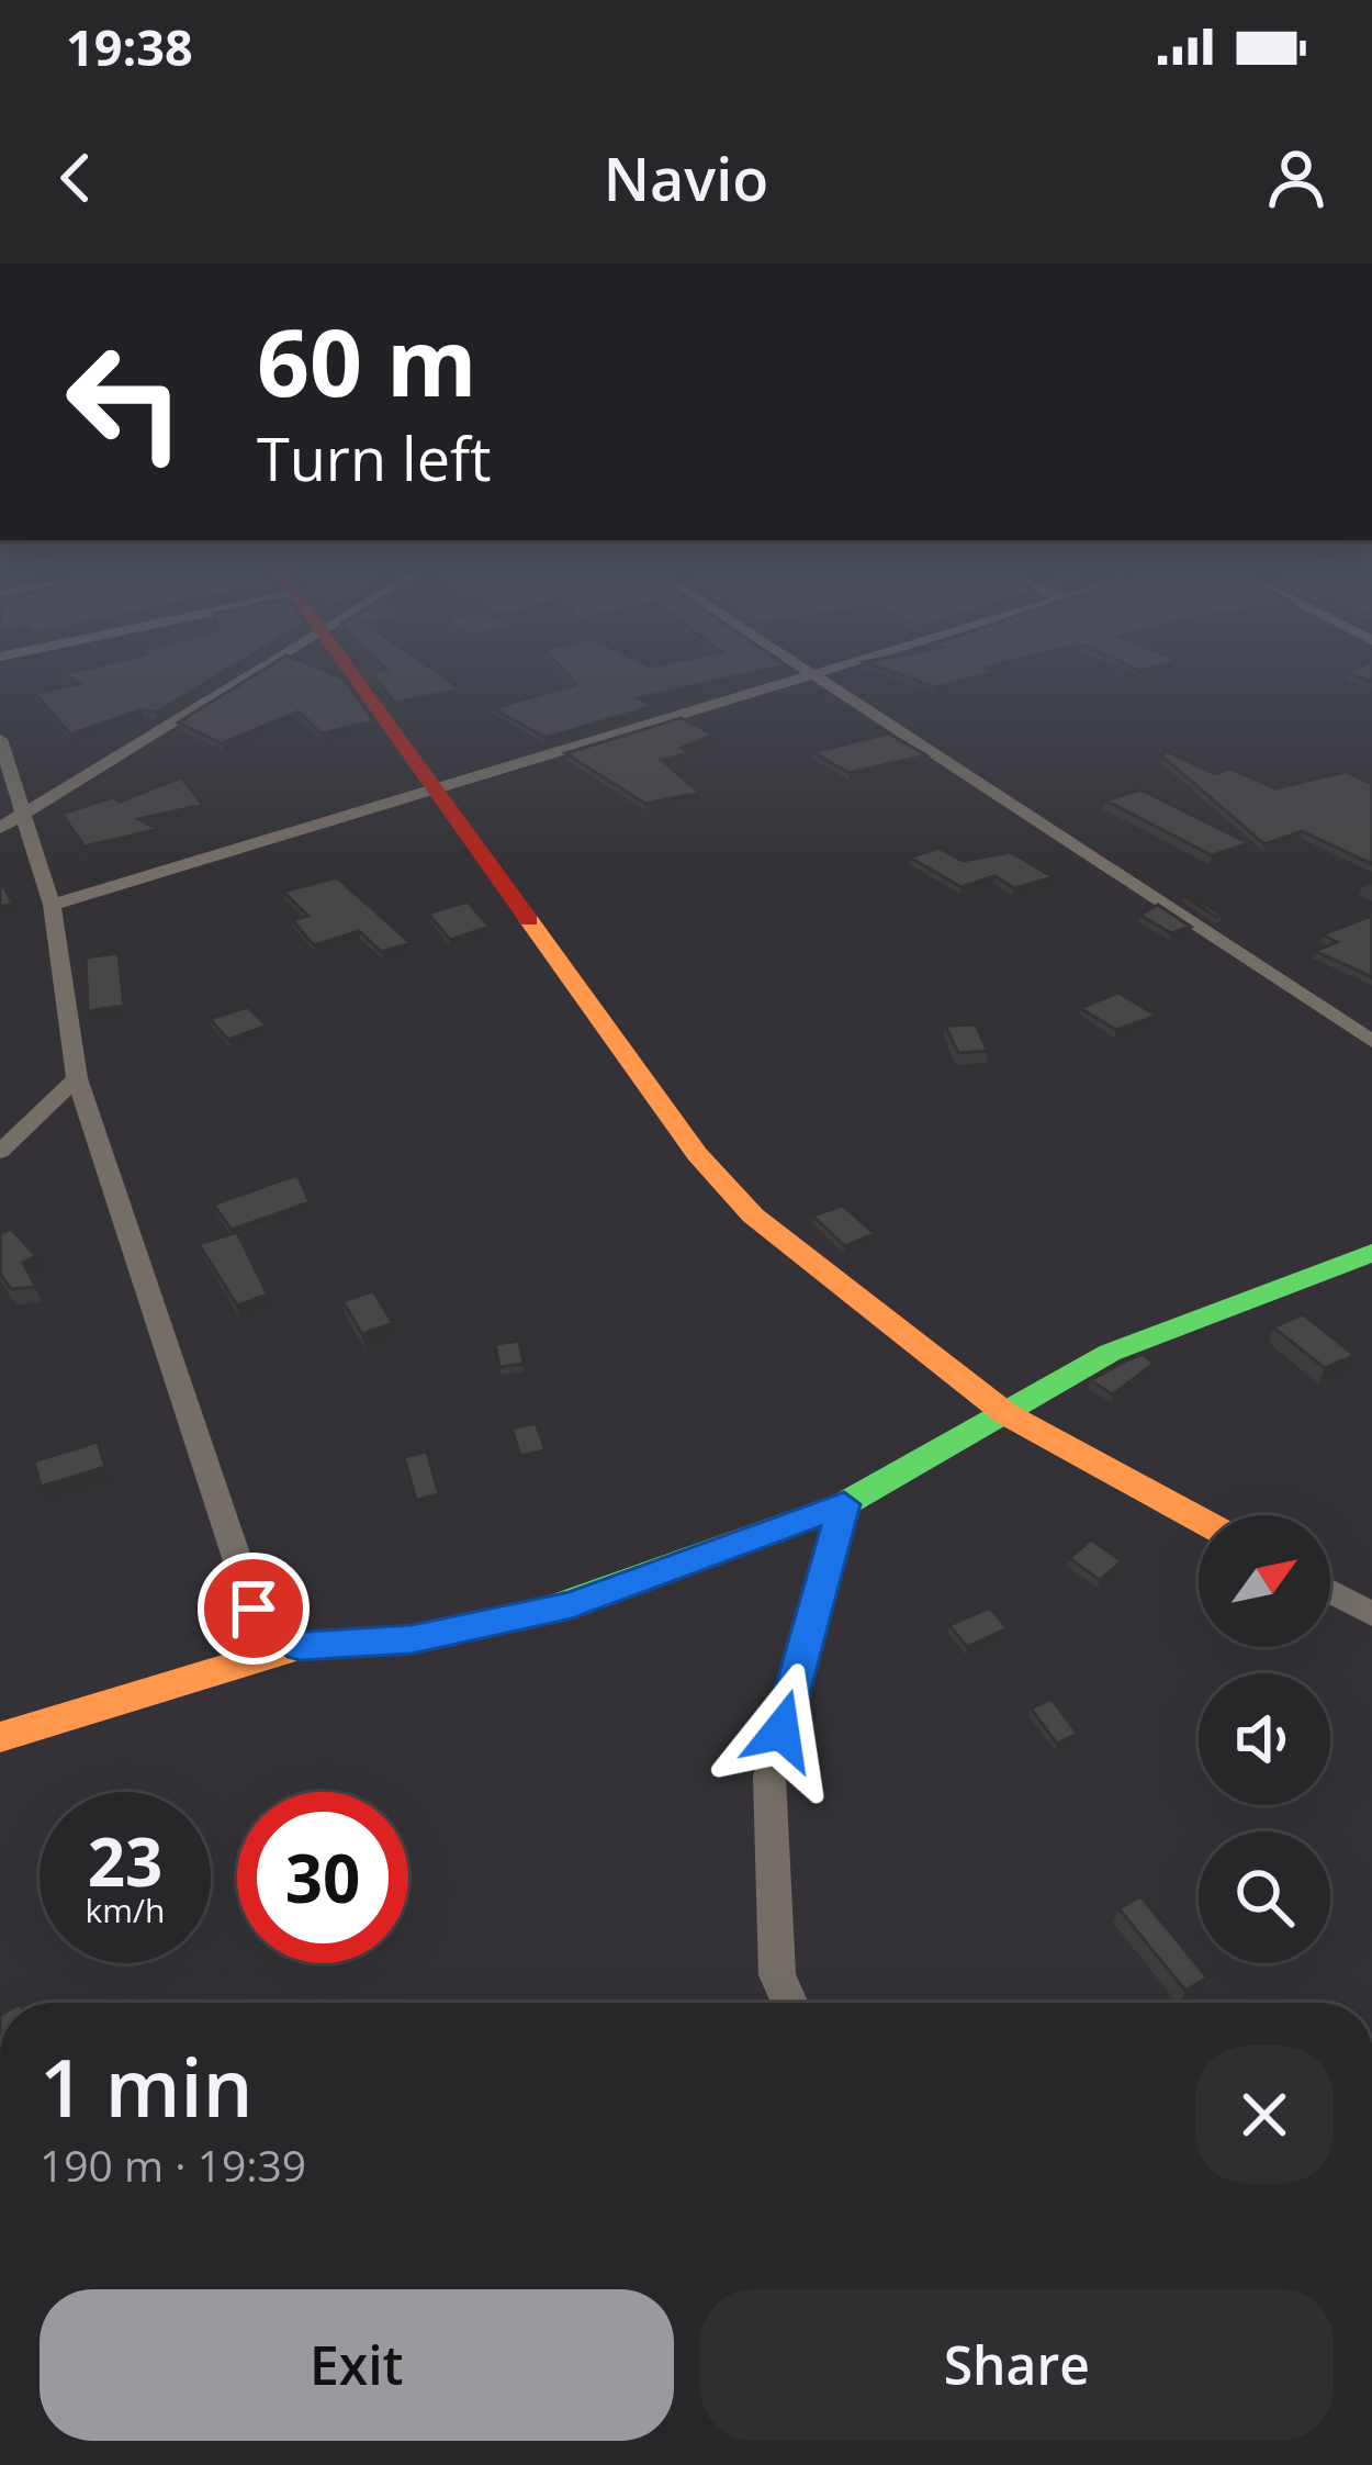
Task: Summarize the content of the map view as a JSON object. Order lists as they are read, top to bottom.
{
  "north": "top right",
  "page": {
    "status": "19:38",
    "header": "Navio",
    "turn": ["60 m", "Turn left"],
    "speed": "23 km/h",
    "limit": "30",
    "heading": ["1 min", "190 m · 19:39"],
    "buttons": ["Exit", "Share"]
  }
}
